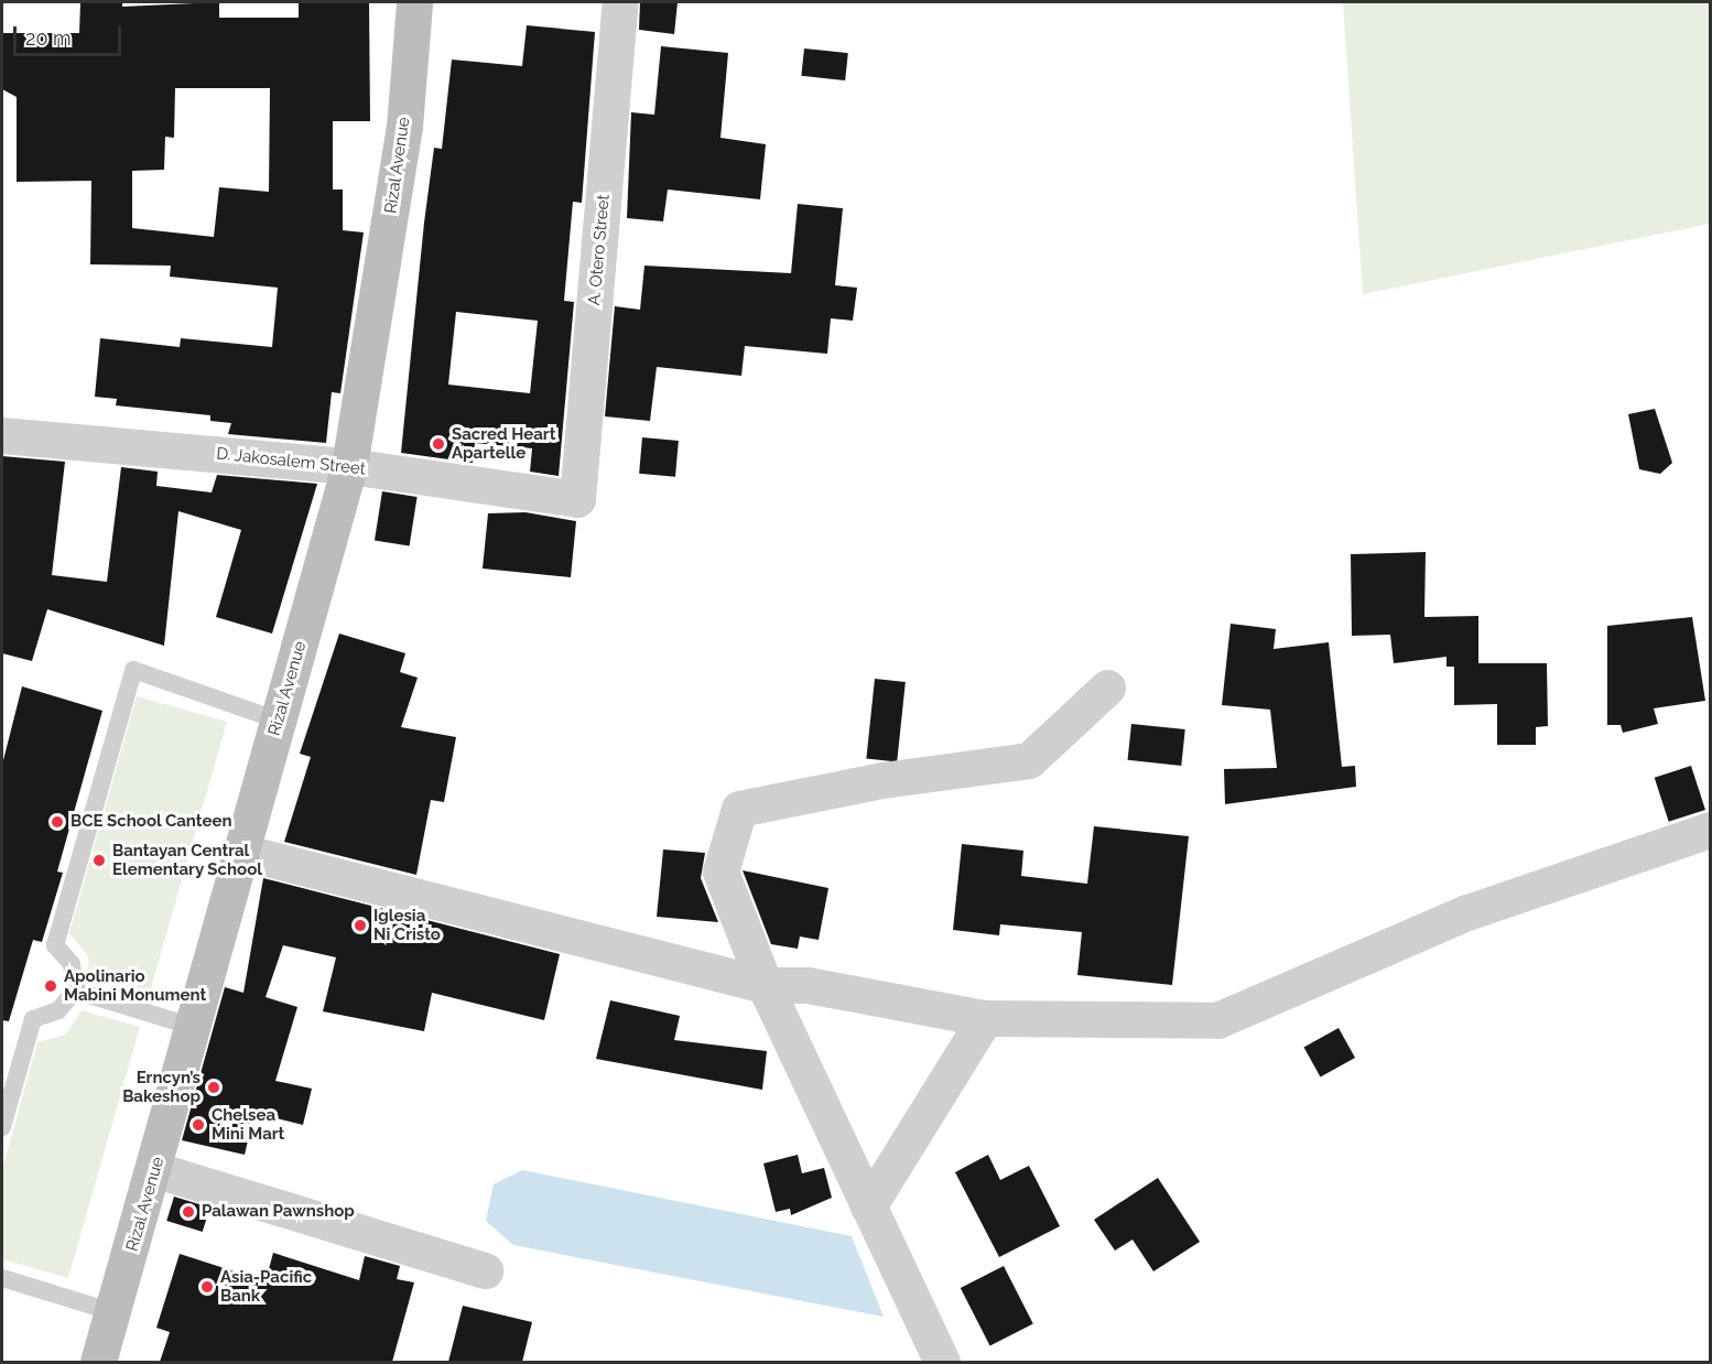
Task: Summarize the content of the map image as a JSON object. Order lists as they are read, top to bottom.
{
  "streets": {
    "main road": ["Rizal Avenue"],
    "street": ["A. Otero Street", "D. Jakosalem Street"]
  },
  "crossings": [
    ["Rizal Avenue", "D. Jakosalem Street"],
    ["A. Otero Street", "D. Jakosalem Street"]
  ],
  "places": [
    "Sacred Heart Apartelle",
    "BCE School Canteen",
    "Bantayan Central Elementary School",
    "Iglesia Ni Cristo",
    "Apolinario Mabini Monument",
    "Erncyn’s Bakeshop",
    "Chelsea Mini Mart",
    "Palawan Pawnshop",
    "Asia-Pacific Bank"
  ],
  "scale_bar": "20 m"
}
